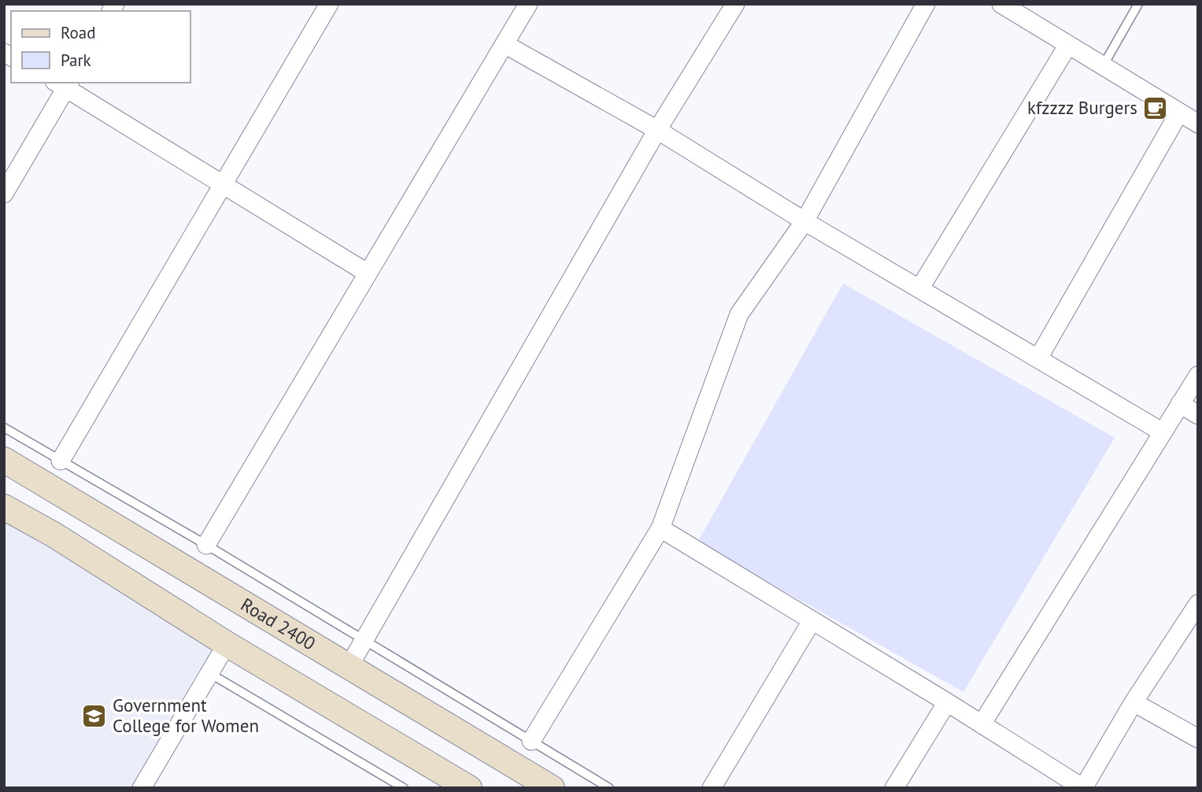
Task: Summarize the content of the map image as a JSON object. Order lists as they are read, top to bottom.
{
  "streets": {
    "main road": ["Road 2400"]
  },
  "places": {
    "cafe": ["kfzzzz Burgers"],
    "school or university": ["Government College for Women"]
  },
  "legend": ["Road", "Park"]
}
